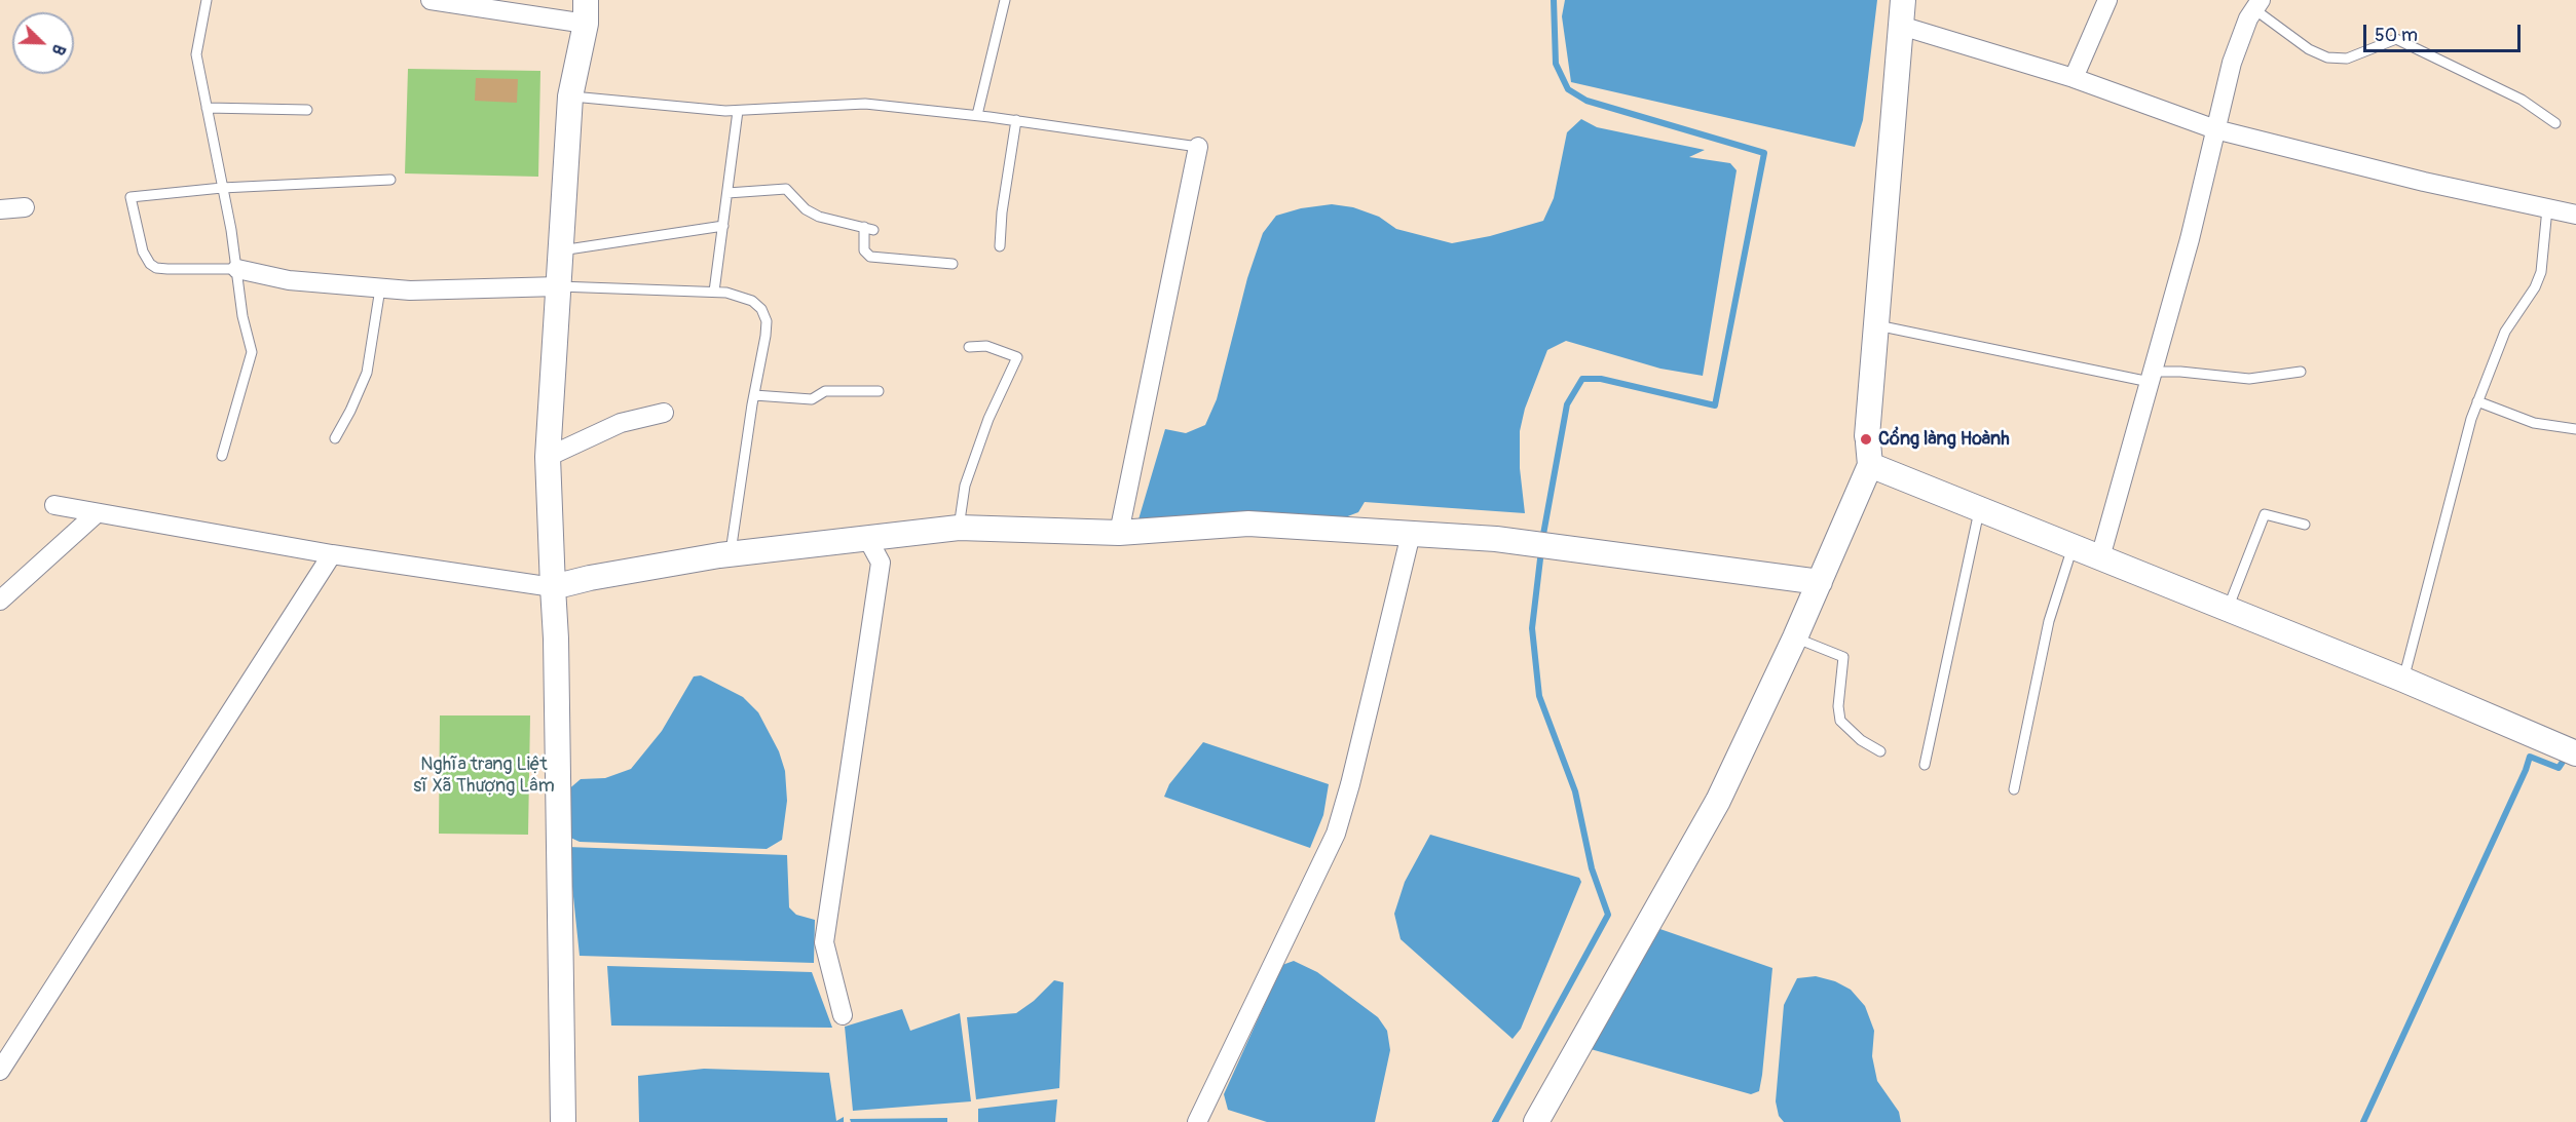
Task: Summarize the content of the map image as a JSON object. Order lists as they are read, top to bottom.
{
  "parks": ["Nghĩa trang Liệt sĩ Xã Thượng Lâm"],
  "places": ["Cổng làng Hoành"],
  "scale_bar": "50 m",
  "north": "bottom right"
}
